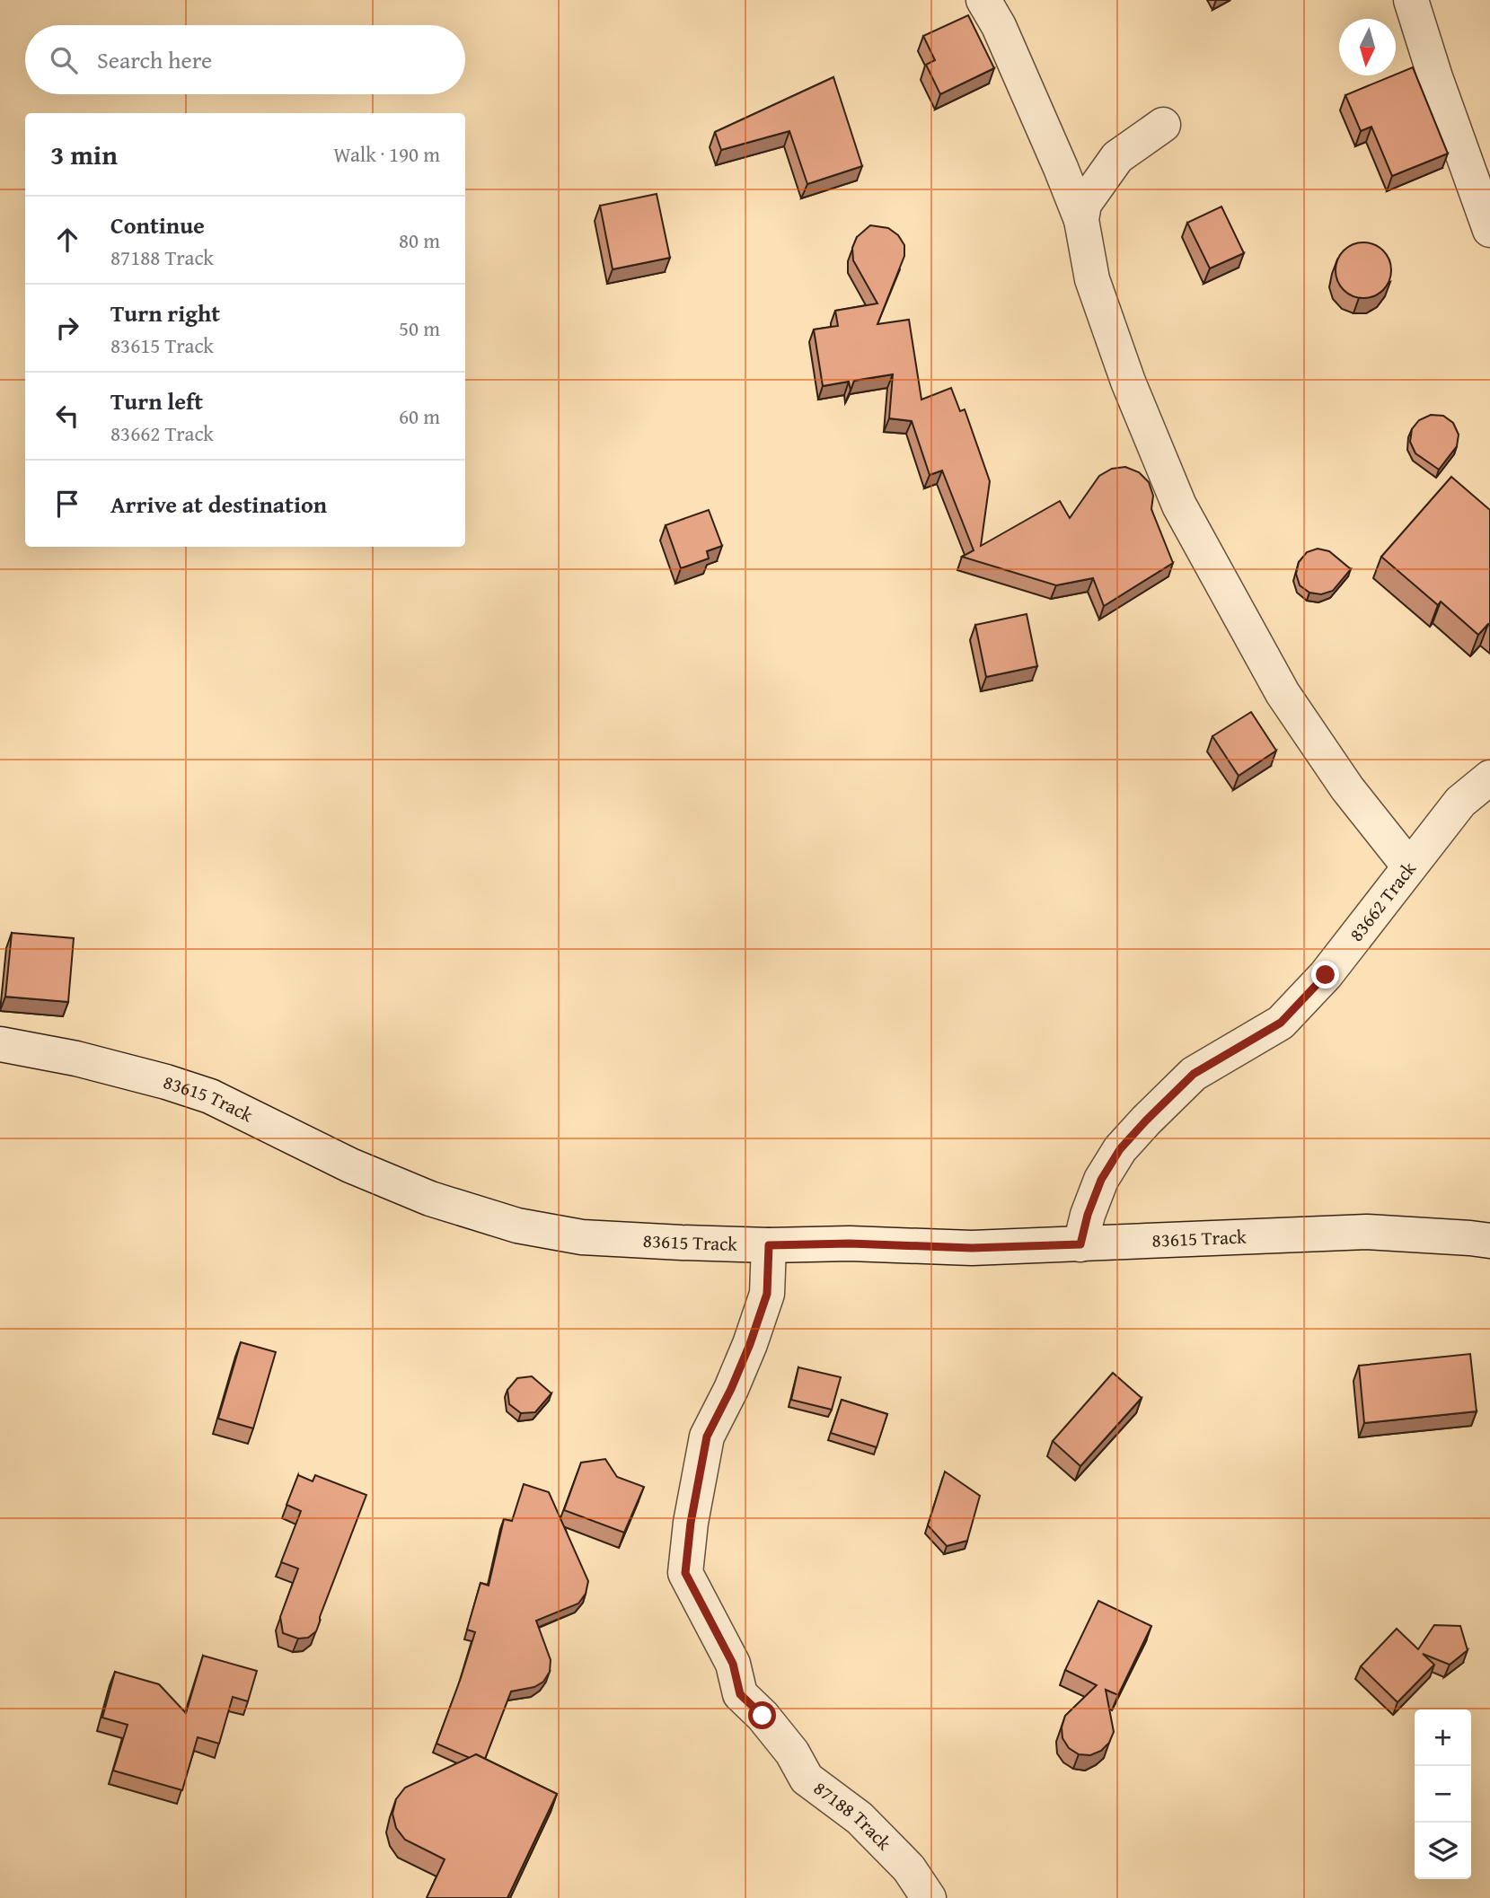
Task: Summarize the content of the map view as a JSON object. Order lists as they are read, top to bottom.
{
  "streets": {
    "street": ["83662 Track", "83615 Track", "87188 Track"]
  },
  "crossings": [
    ["83662 Track", "83615 Track"],
    ["83615 Track", "87188 Track"]
  ],
  "north": "bottom",
  "page": {
    "search": "Search here",
    "heading": ["3 min", "Walk · 190 m"],
    "list": [
      ["Continue", "87188 Track", "80 m"],
      ["Turn right", "83615 Track", "50 m"],
      ["Turn left", "83662 Track", "60 m"],
      "Arrive at destination"
    ],
    "map_buttons": ["+", "−"]
  }
}
